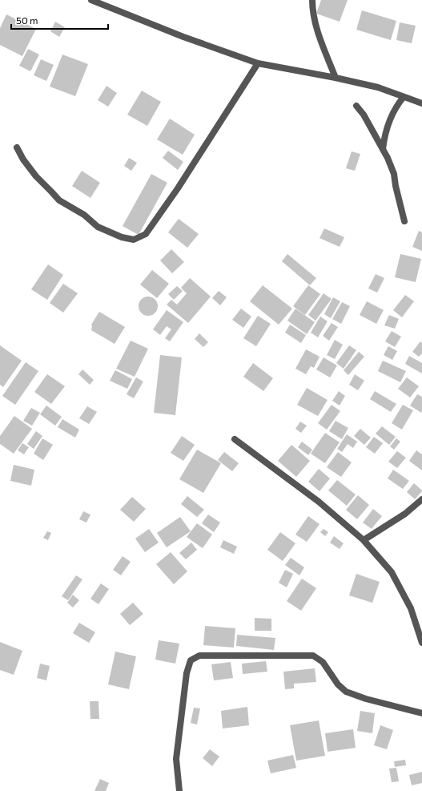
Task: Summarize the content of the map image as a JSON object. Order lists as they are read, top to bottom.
{
  "scale_bar": "50 m"
}
